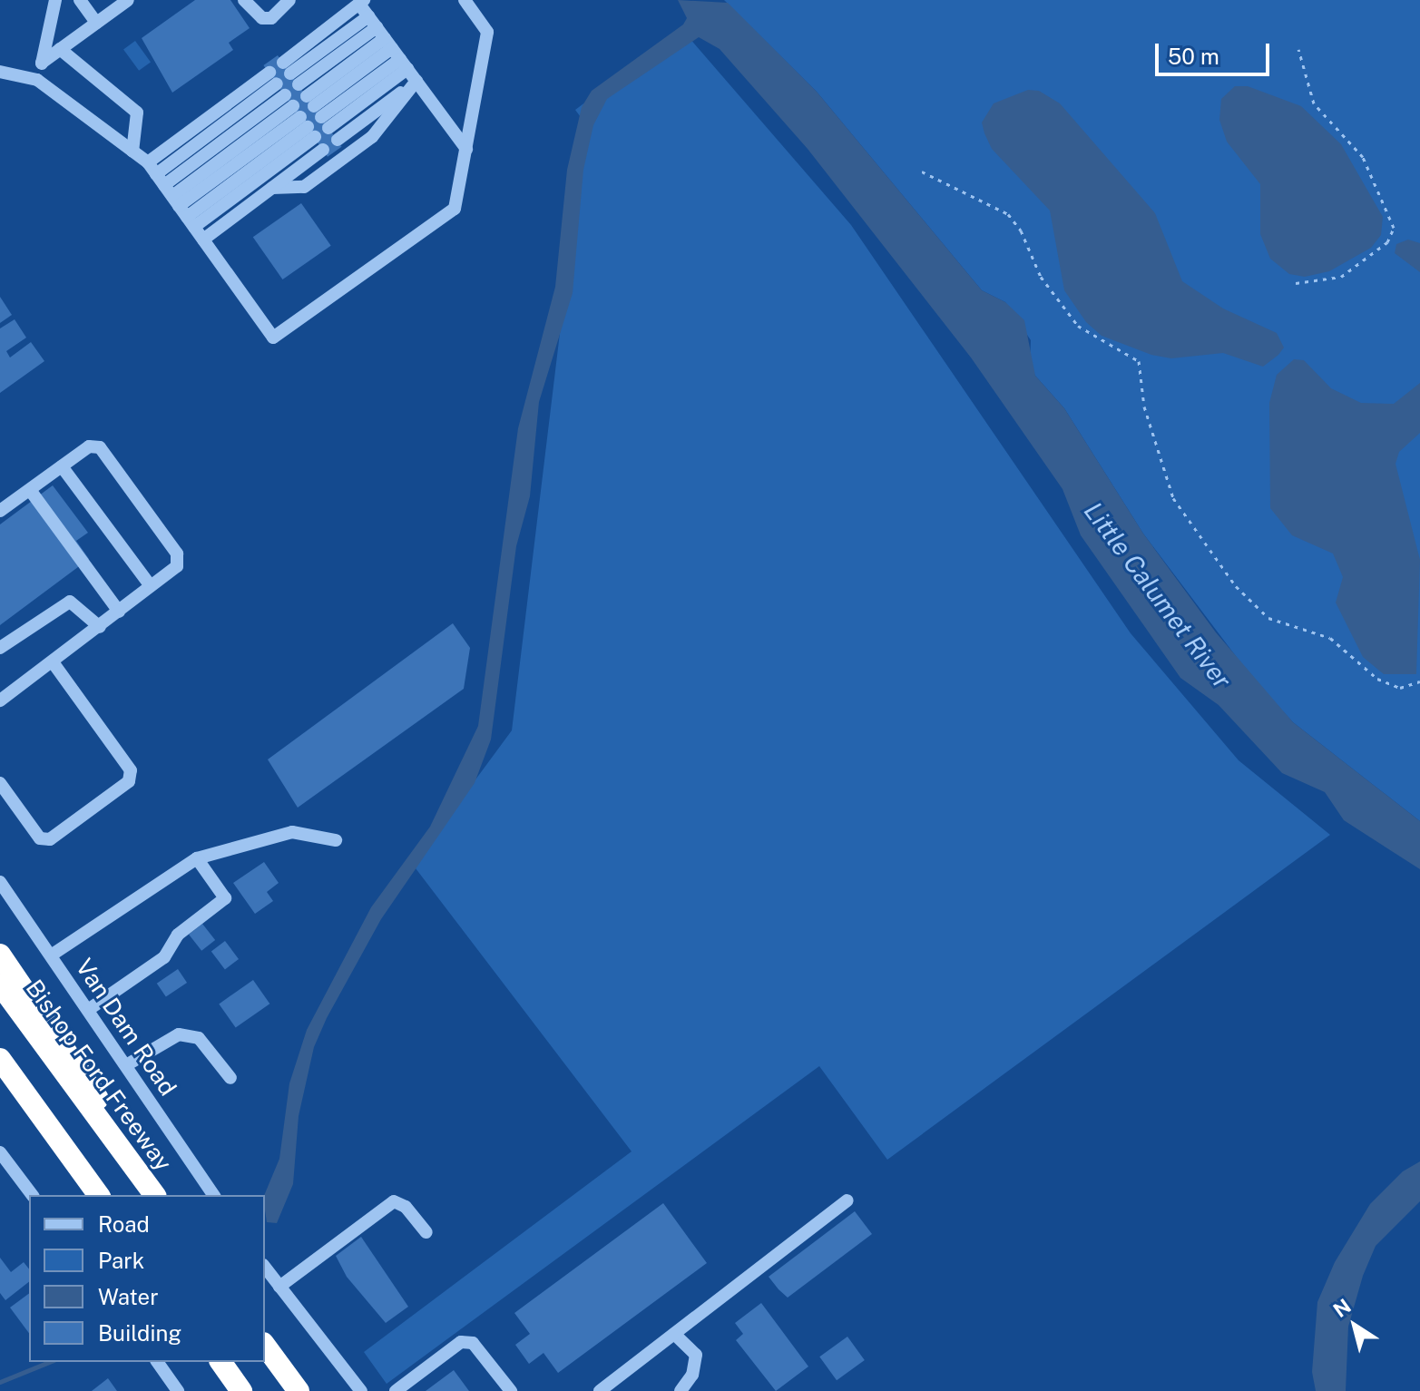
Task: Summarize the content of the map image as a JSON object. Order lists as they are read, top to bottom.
{
  "streets": {
    "highway": ["Bishop Ford Freeway"],
    "street": ["Van Dam Road"]
  },
  "water": ["Little Calumet River"],
  "legend": [
    "Road",
    "Park",
    "Water",
    "Building"
  ],
  "scale_bar": "50 m",
  "north": "top left"
}
